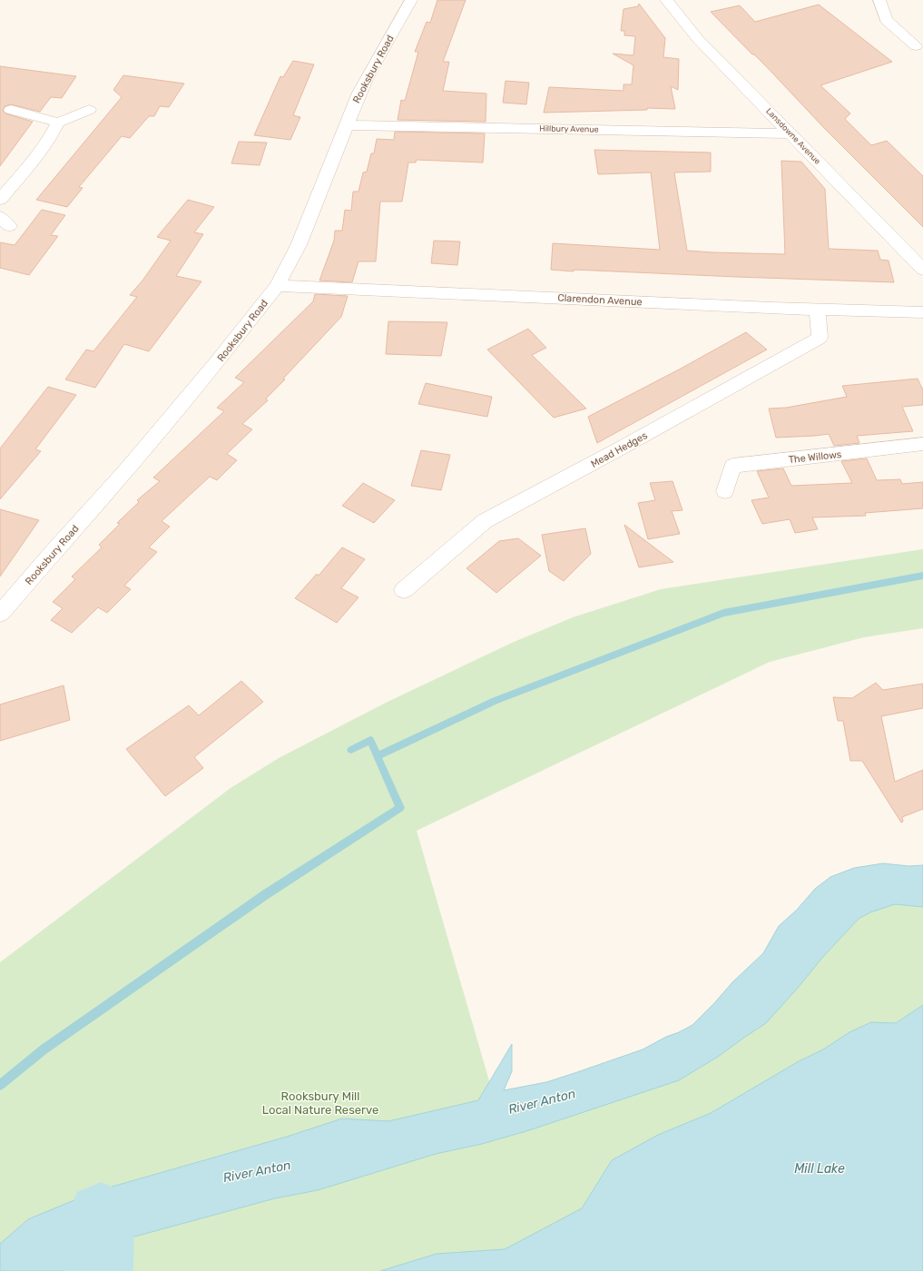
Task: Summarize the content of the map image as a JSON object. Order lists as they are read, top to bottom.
{
  "streets": {
    "street": [
      "Rooksbury Road",
      "Hillbury Avenue",
      "Lansdowne Avenue",
      "Clarendon Avenue",
      "Mead Hedges",
      "The Willows"
    ]
  },
  "crossings": [
    ["Rooksbury Road", "Hillbury Avenue"],
    ["Rooksbury Road", "Clarendon Avenue"],
    ["Hillbury Avenue", "Lansdowne Avenue"],
    ["Clarendon Avenue", "Mead Hedges"]
  ],
  "water": ["River Anton", "Mill Lake"],
  "parks": ["Rooksbury Mill Local Nature Reserve"]
}
